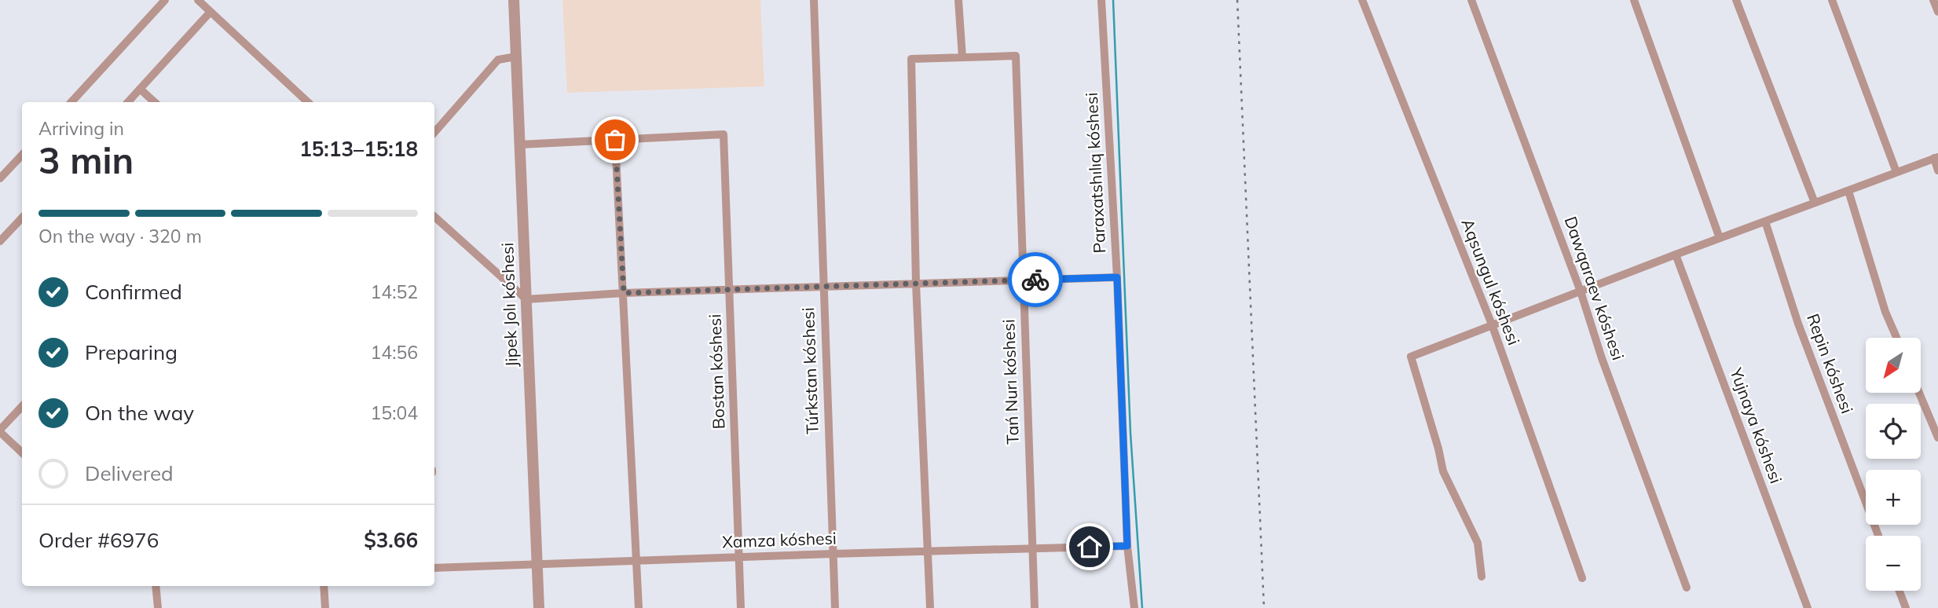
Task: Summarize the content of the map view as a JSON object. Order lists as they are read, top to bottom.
{
  "streets": {
    "street": [
      "Paraxatshılıq kóshesi",
      "Aqsungul kóshesi",
      "Dawqaraev kóshesi",
      "Jipek Jolı kóshesi",
      "Repin kóshesi",
      "Túrkstan kóshesi",
      "Bostan kóshesi",
      "Tań Nurı kóshesi",
      "Yujnaya kóshesi",
      "Xamza kóshesi"
    ]
  },
  "crossings": [
    ["Paraxatshılıq kóshesi", "Xamza kóshesi"],
    ["Jipek Jolı kóshesi", "Xamza kóshesi"],
    ["Túrkstan kóshesi", "Xamza kóshesi"],
    ["Bostan kóshesi", "Xamza kóshesi"],
    ["Tań Nurı kóshesi", "Xamza kóshesi"]
  ],
  "north": "bottom left",
  "page": {
    "heading": ["3 min", "Arriving in", "15:13–15:18"],
    "panel": ["Order #6976", "$3.66"],
    "bar": "On the way · 320 m",
    "list": [
      ["Confirmed", "14:52"],
      ["Preparing", "14:56"],
      ["On the way", "15:04"],
      "Delivered"
    ],
    "map_buttons": ["+", "−"]
  }
}
